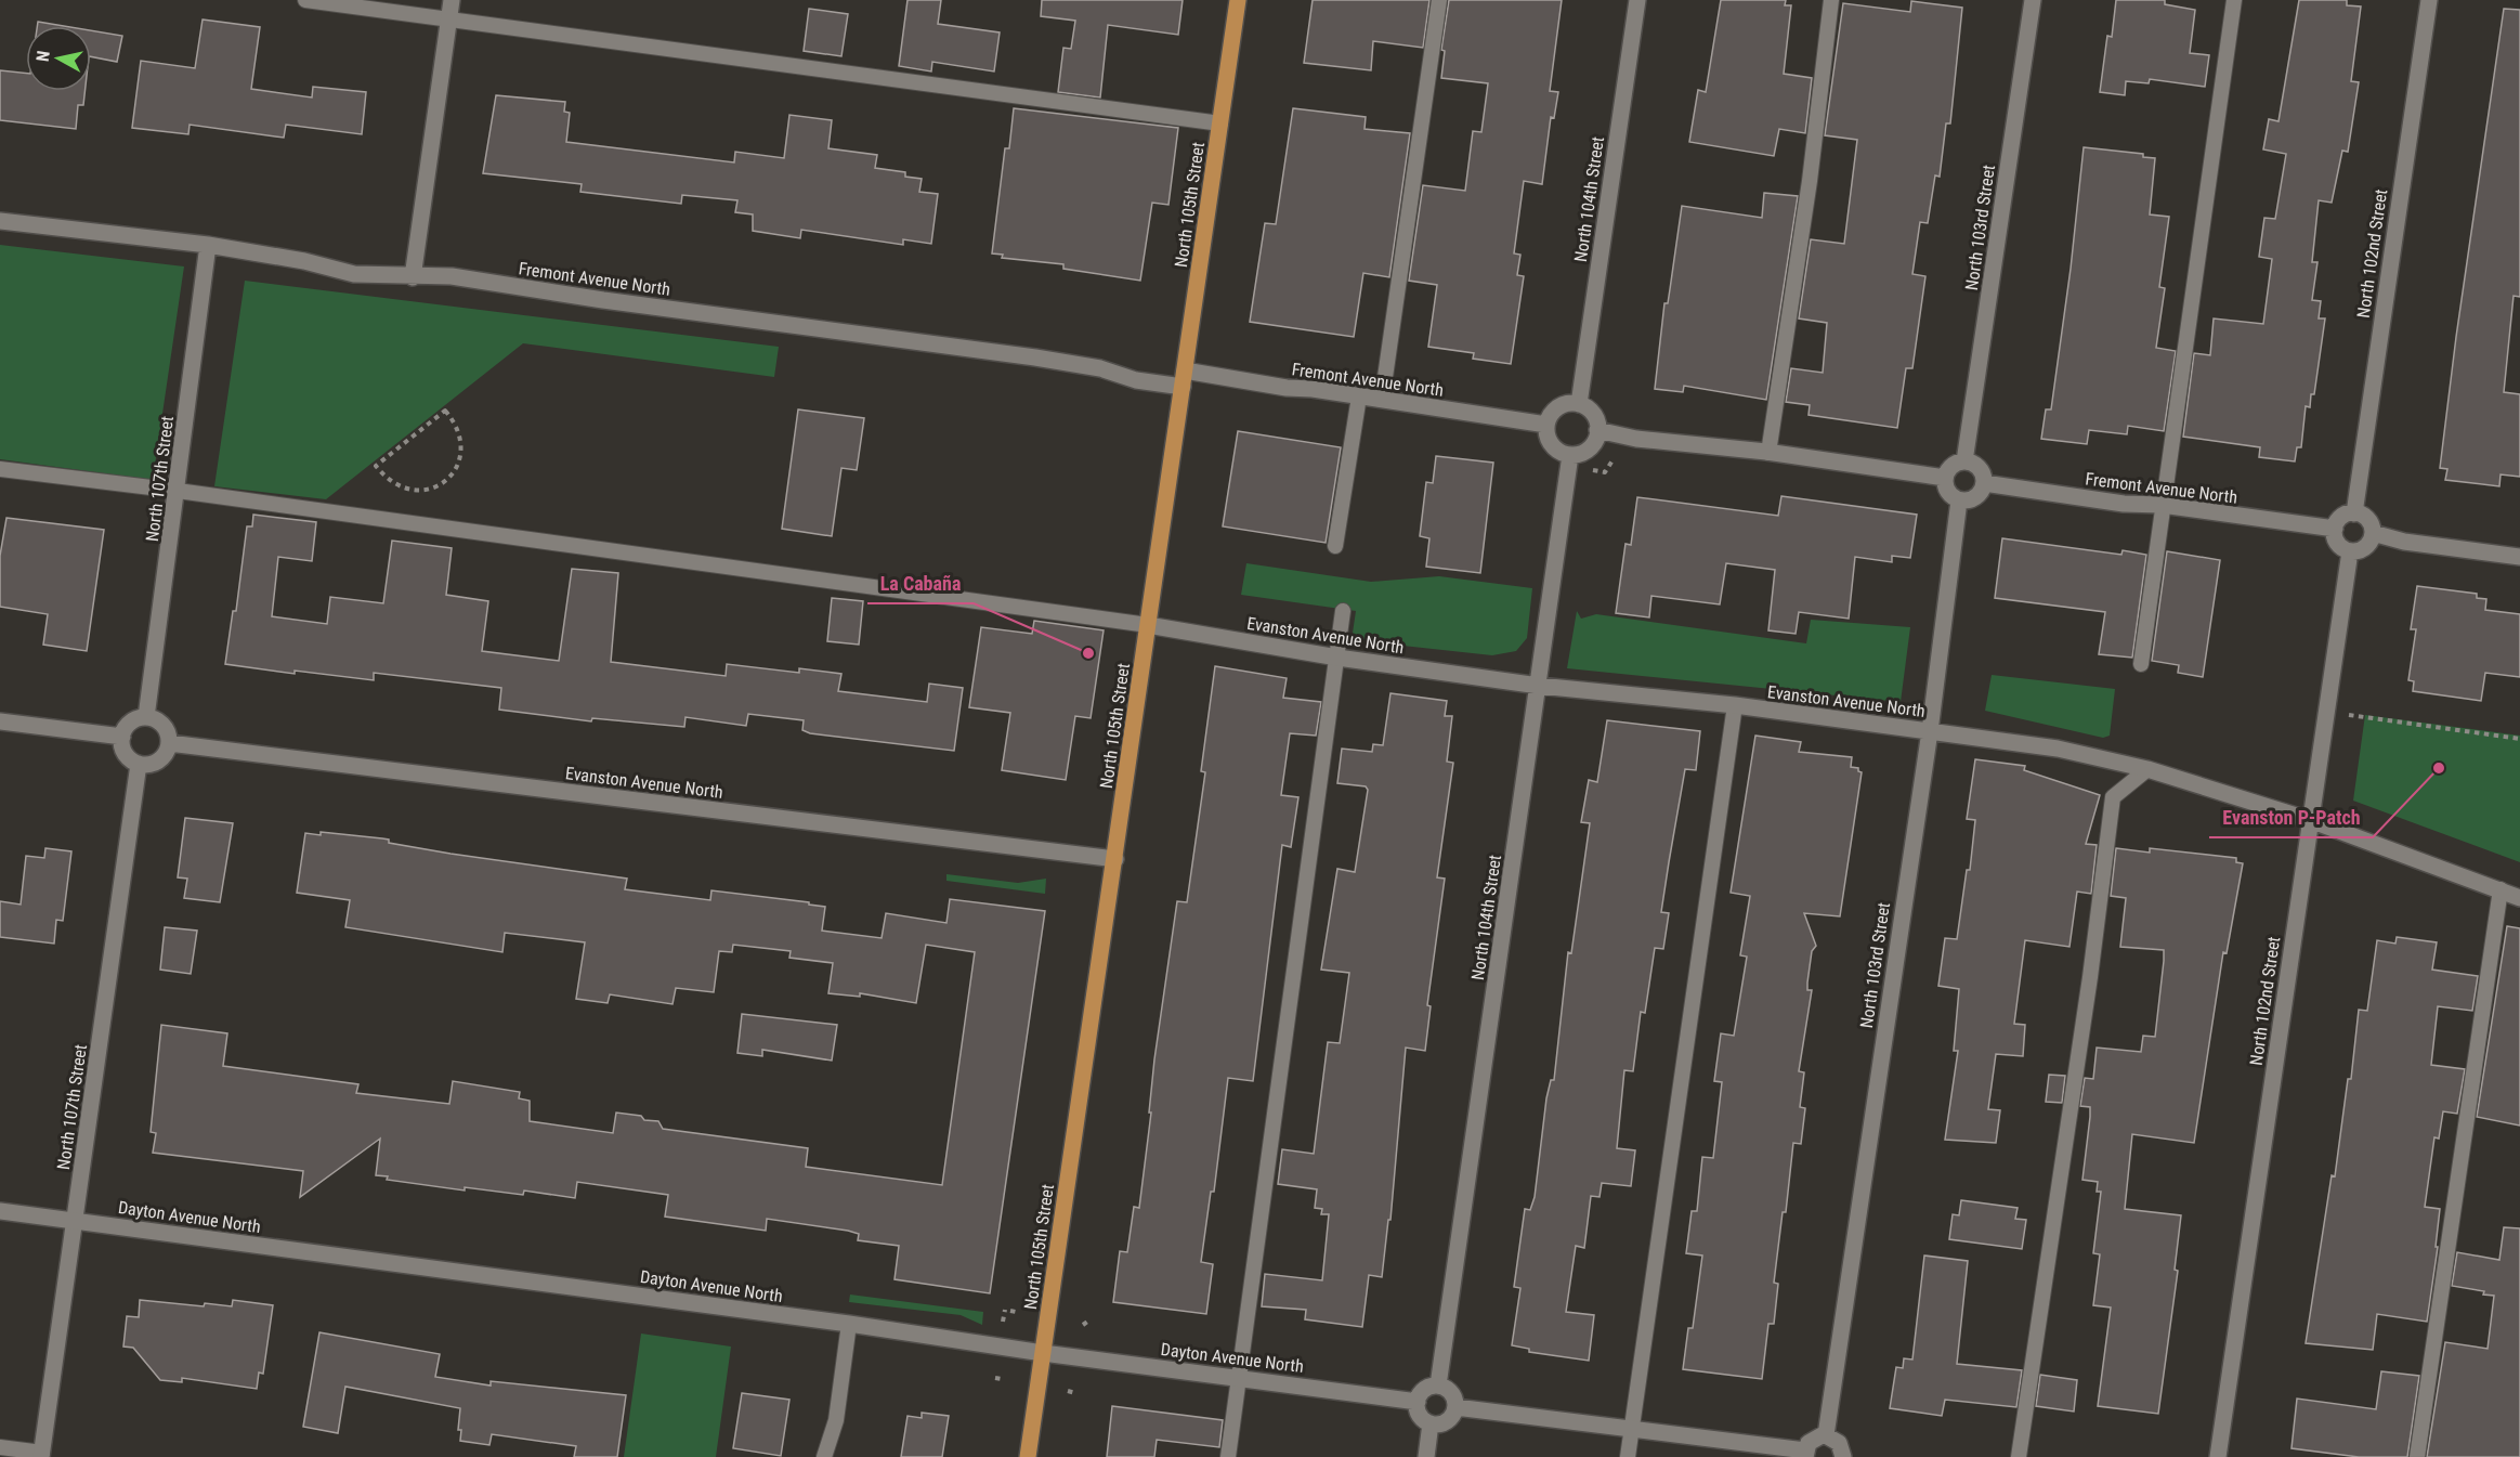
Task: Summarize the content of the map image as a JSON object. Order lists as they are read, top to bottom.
{
  "streets": {
    "main road": ["North 105th Street"],
    "street": [
      "North 104th Street",
      "North 103rd Street",
      "North 102nd Street",
      "Fremont Avenue North",
      "North 107th Street",
      "Evanston Avenue North",
      "Dayton Avenue North"
    ]
  },
  "crossings": [
    ["North 104th Street", "Fremont Avenue North"],
    ["North 104th Street", "Evanston Avenue North"],
    ["North 104th Street", "Dayton Avenue North"],
    ["North 105th Street", "Fremont Avenue North"],
    ["North 105th Street", "Evanston Avenue North"],
    ["North 105th Street", "Dayton Avenue North"],
    ["North 103rd Street", "Fremont Avenue North"],
    ["North 103rd Street", "Evanston Avenue North"],
    ["North 102nd Street", "Fremont Avenue North"],
    ["North 102nd Street", "Evanston Avenue North"],
    ["Fremont Avenue North", "North 107th Street"],
    ["North 107th Street", "Evanston Avenue North"],
    ["North 107th Street", "Dayton Avenue North"]
  ],
  "places": ["La Cabaña", "Evanston P-Patch"],
  "north": "left"
}
